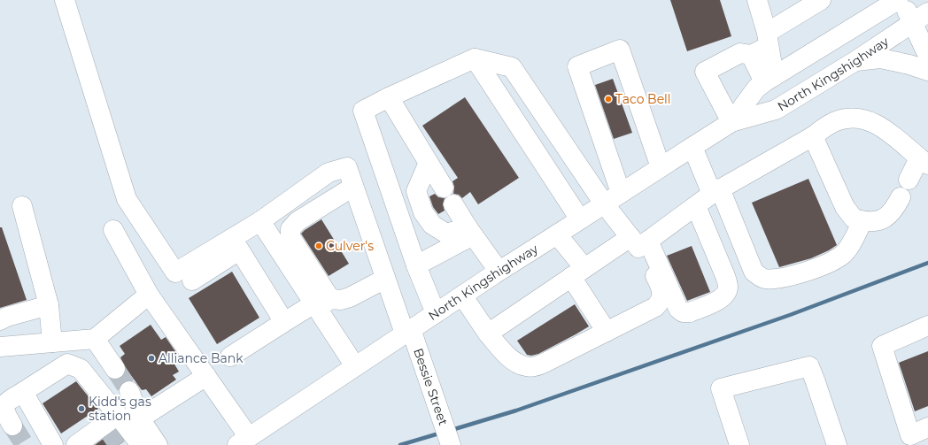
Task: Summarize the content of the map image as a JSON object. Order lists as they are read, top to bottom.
{
  "streets": {
    "main road": ["North Kingshighway", "Bessie Street"]
  },
  "crossings": [
    ["North Kingshighway", "Bessie Street"]
  ],
  "places": [
    "Taco Bell",
    "Culver's",
    "Alliance Bank",
    "Kidd's gas station"
  ]
}
